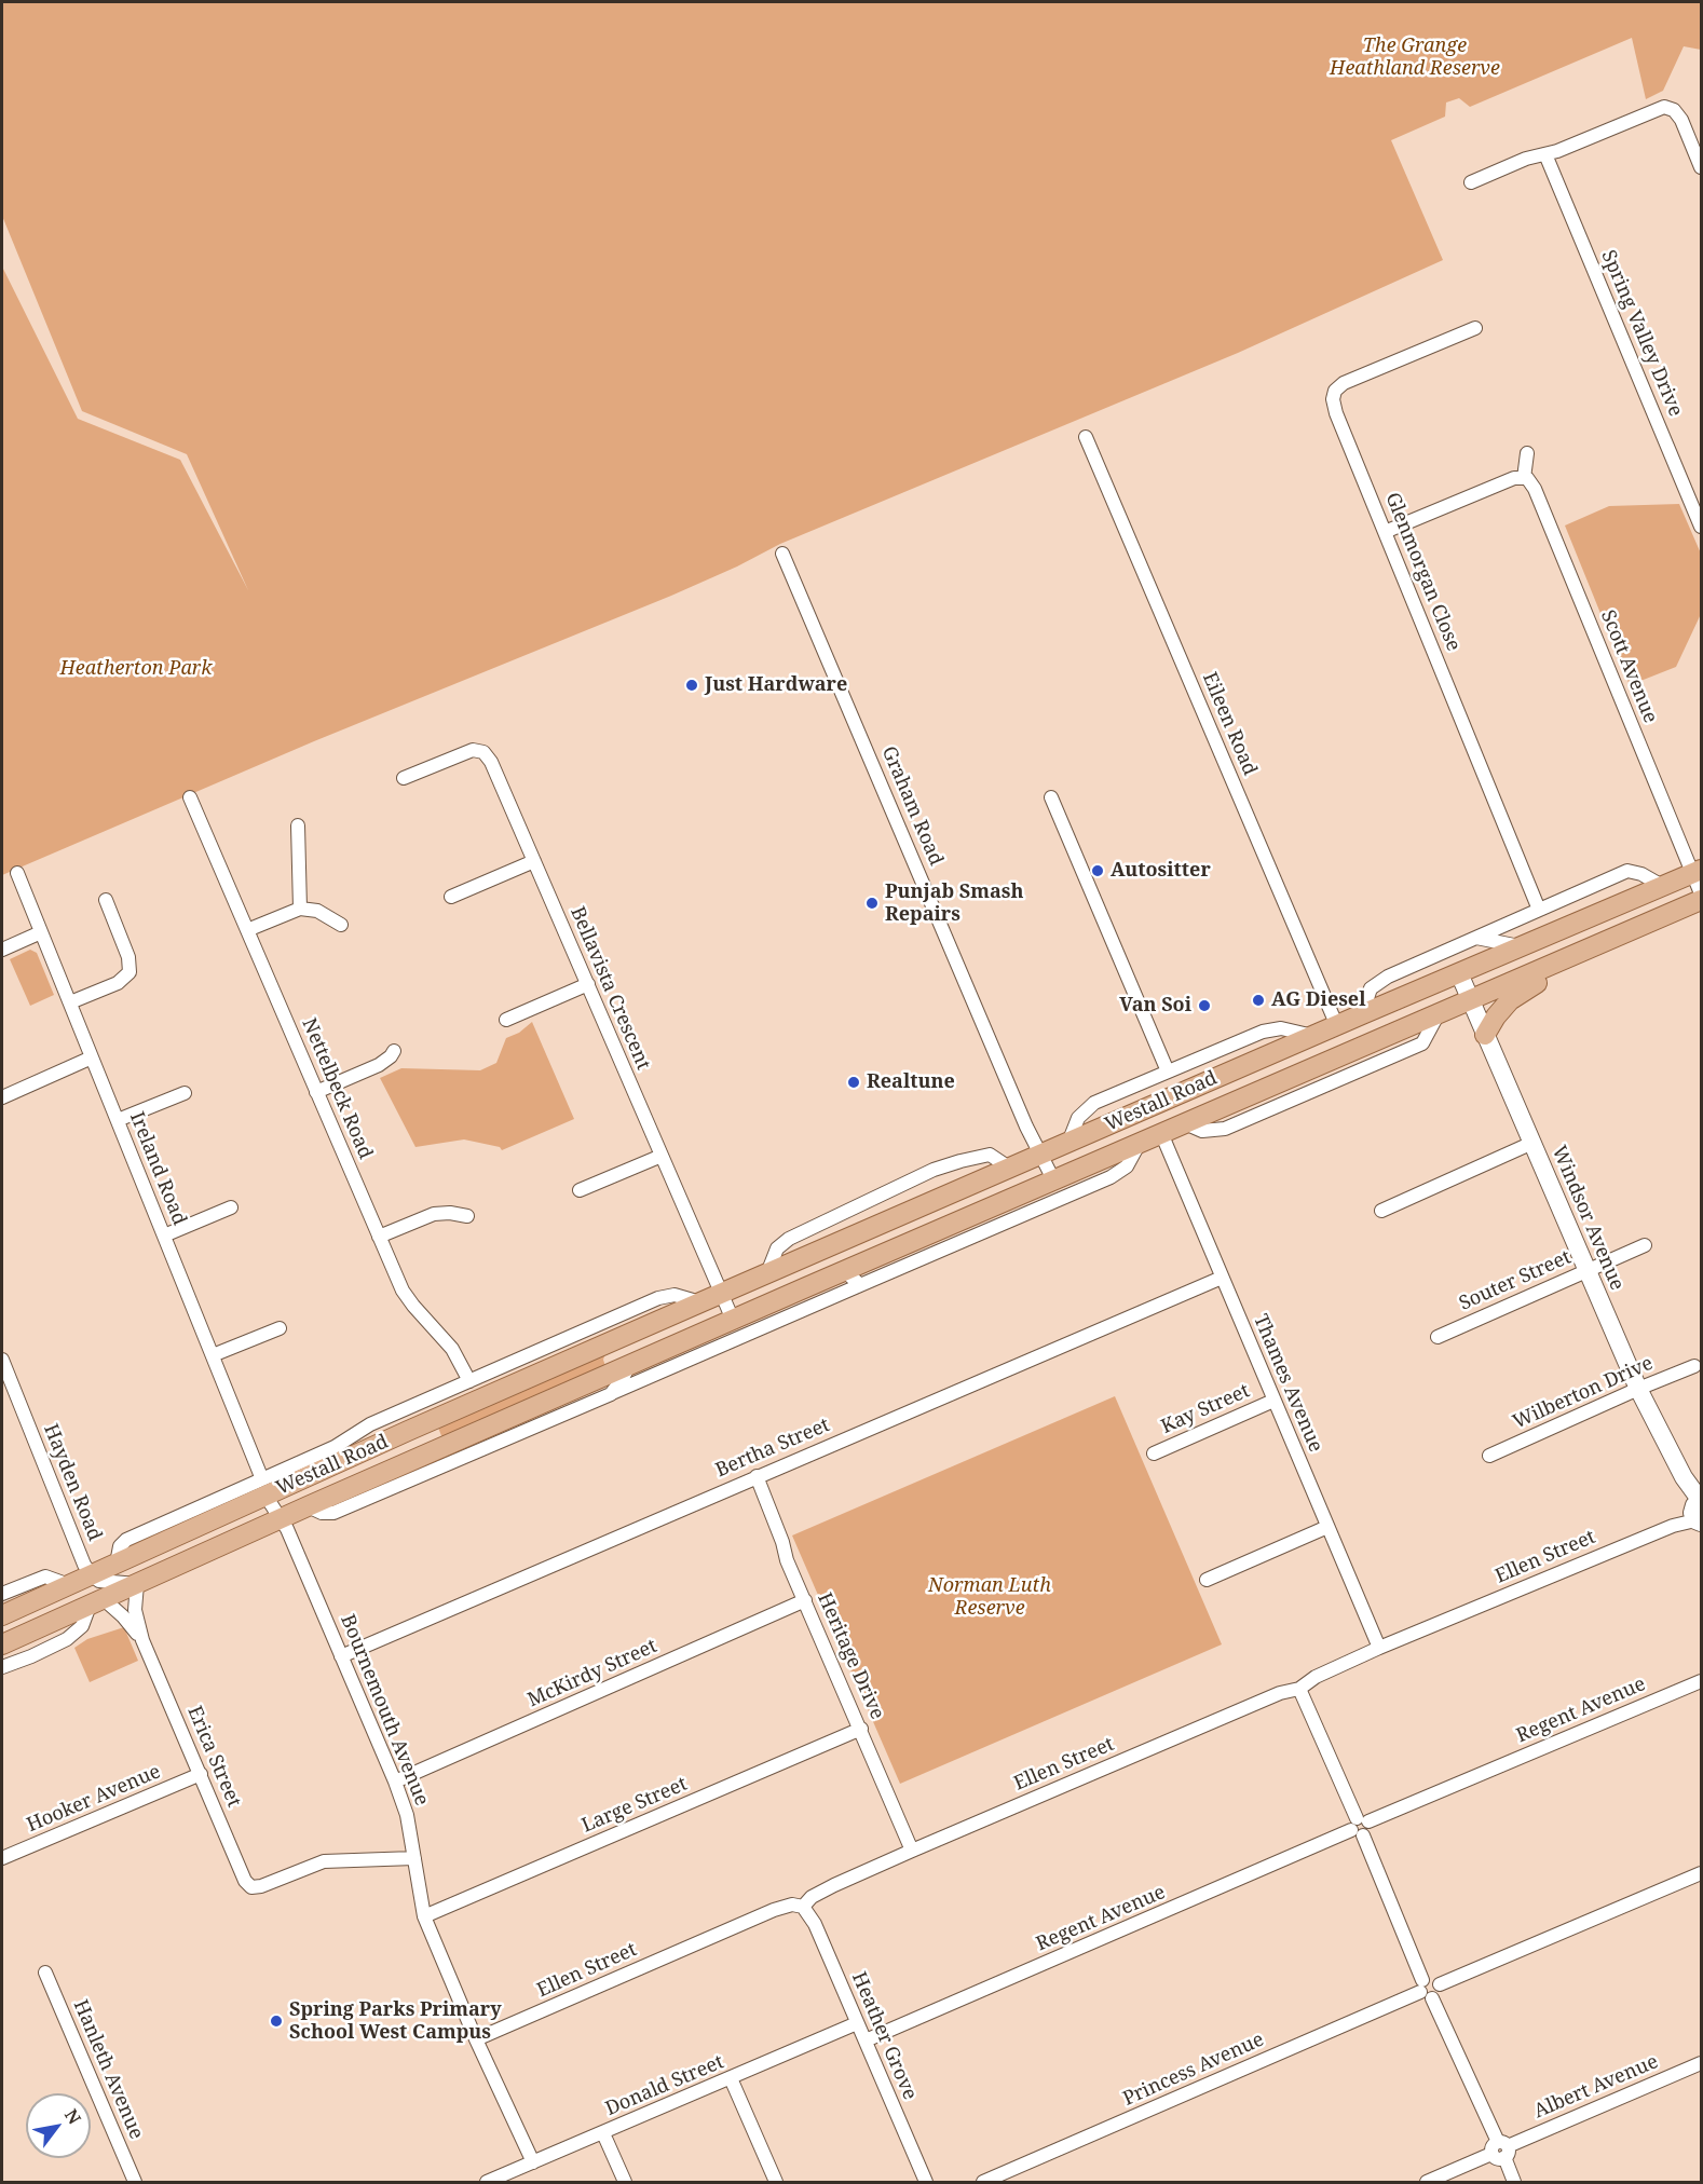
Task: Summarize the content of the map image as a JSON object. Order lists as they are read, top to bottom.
{
  "streets": {
    "main road": ["Westall Road"],
    "street": [
      "Spring Valley Drive",
      "Glenmorgan Close",
      "Scott Avenue",
      "Eileen Road",
      "Graham Road",
      "Bellavista Crescent",
      "Nettelbeck Road",
      "Ireland Road",
      "Windsor Avenue",
      "Souter Street",
      "Thames Avenue",
      "Wilberton Drive",
      "Kay Street",
      "Bertha Street",
      "Hayden Road",
      "Ellen Street",
      "Heritage Drive",
      "McKirdy Street",
      "Bournemouth Avenue",
      "Regent Avenue",
      "Erica Street",
      "Hooker Avenue",
      "Large Street",
      "Heather Grove",
      "Hanleth Avenue",
      "Princess Avenue",
      "Donald Street",
      "Albert Avenue"
    ]
  },
  "crossings": [
    ["Scott Avenue", "Westall Road"],
    ["Eileen Road", "Westall Road"],
    ["Graham Road", "Westall Road"],
    ["Bellavista Crescent", "Westall Road"],
    ["Nettelbeck Road", "Westall Road"],
    ["Westall Road", "Ireland Road"],
    ["Westall Road", "Windsor Avenue"],
    ["Westall Road", "Thames Avenue"],
    ["Westall Road", "Hayden Road"],
    ["Westall Road", "Bournemouth Avenue"],
    ["Westall Road", "Erica Street"],
    ["Ireland Road", "Bournemouth Avenue"],
    ["Windsor Avenue", "Souter Street"],
    ["Windsor Avenue", "Wilberton Drive"],
    ["Windsor Avenue", "Ellen Street"],
    ["Thames Avenue", "Kay Street"],
    ["Thames Avenue", "Bertha Street"],
    ["Thames Avenue", "Ellen Street"],
    ["Bertha Street", "Heritage Drive"],
    ["Bertha Street", "Bournemouth Avenue"],
    ["Ellen Street", "Heritage Drive"],
    ["Ellen Street", "Bournemouth Avenue"],
    ["Ellen Street", "Heather Grove"],
    ["Heritage Drive", "McKirdy Street"],
    ["Heritage Drive", "Large Street"],
    ["McKirdy Street", "Bournemouth Avenue"],
    ["Bournemouth Avenue", "Erica Street"],
    ["Bournemouth Avenue", "Large Street"],
    ["Bournemouth Avenue", "Donald Street"],
    ["Regent Avenue", "Heather Grove"],
    ["Erica Street", "Hooker Avenue"],
    ["Heather Grove", "Donald Street"]
  ],
  "parks": ["The Grange Heathland Reserve", "Heatherton Park", "Norman Luth Reserve"],
  "places": [
    "Just Hardware",
    "Autositter",
    "Punjab Smash Repairs",
    "AG Diesel",
    "Van Soi",
    "Realtune",
    "Spring Parks Primary School West Campus"
  ],
  "north": "top right"
}
